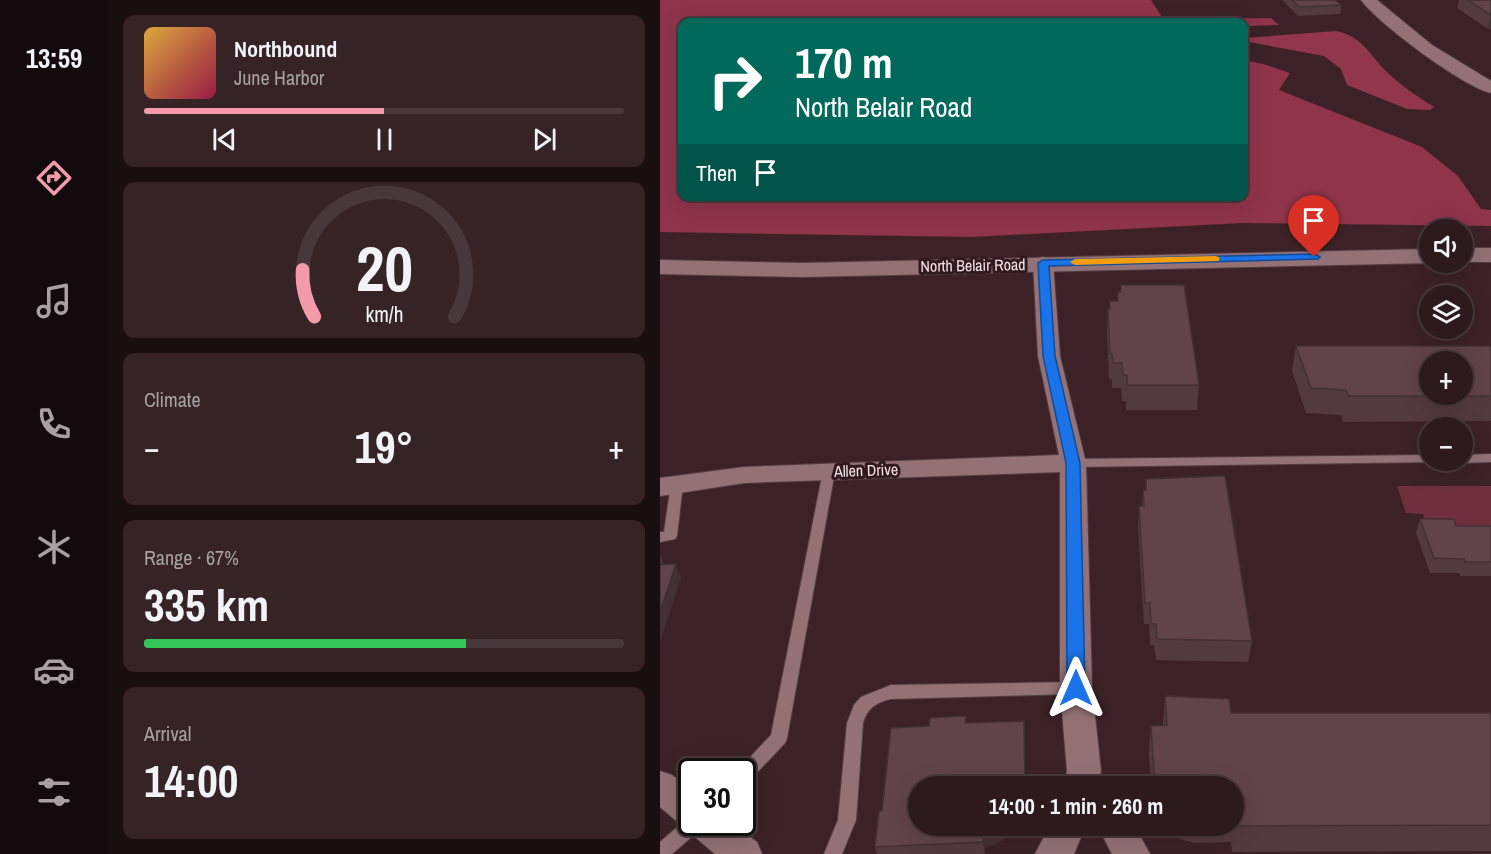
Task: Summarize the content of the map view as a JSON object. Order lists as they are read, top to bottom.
{
  "streets": {
    "street": ["North Belair Road", "Allen Drive"]
  },
  "page": {
    "tabs": "13:59",
    "turn": ["170 m", "North Belair Road"],
    "song": ["Northbound", "June Harbor"],
    "then": "Then",
    "map_buttons": ["+", "−"],
    "tile": [
      "Climate",
      ["Range · 67%", "335 km"],
      ["Arrival", "14:00"]
    ],
    "heat": ["−", "19°", "+"],
    "limit": "30",
    "trip": "14:00 · 1 min · 260 m",
    "gauge": ["20", "km/h"]
  }
}
